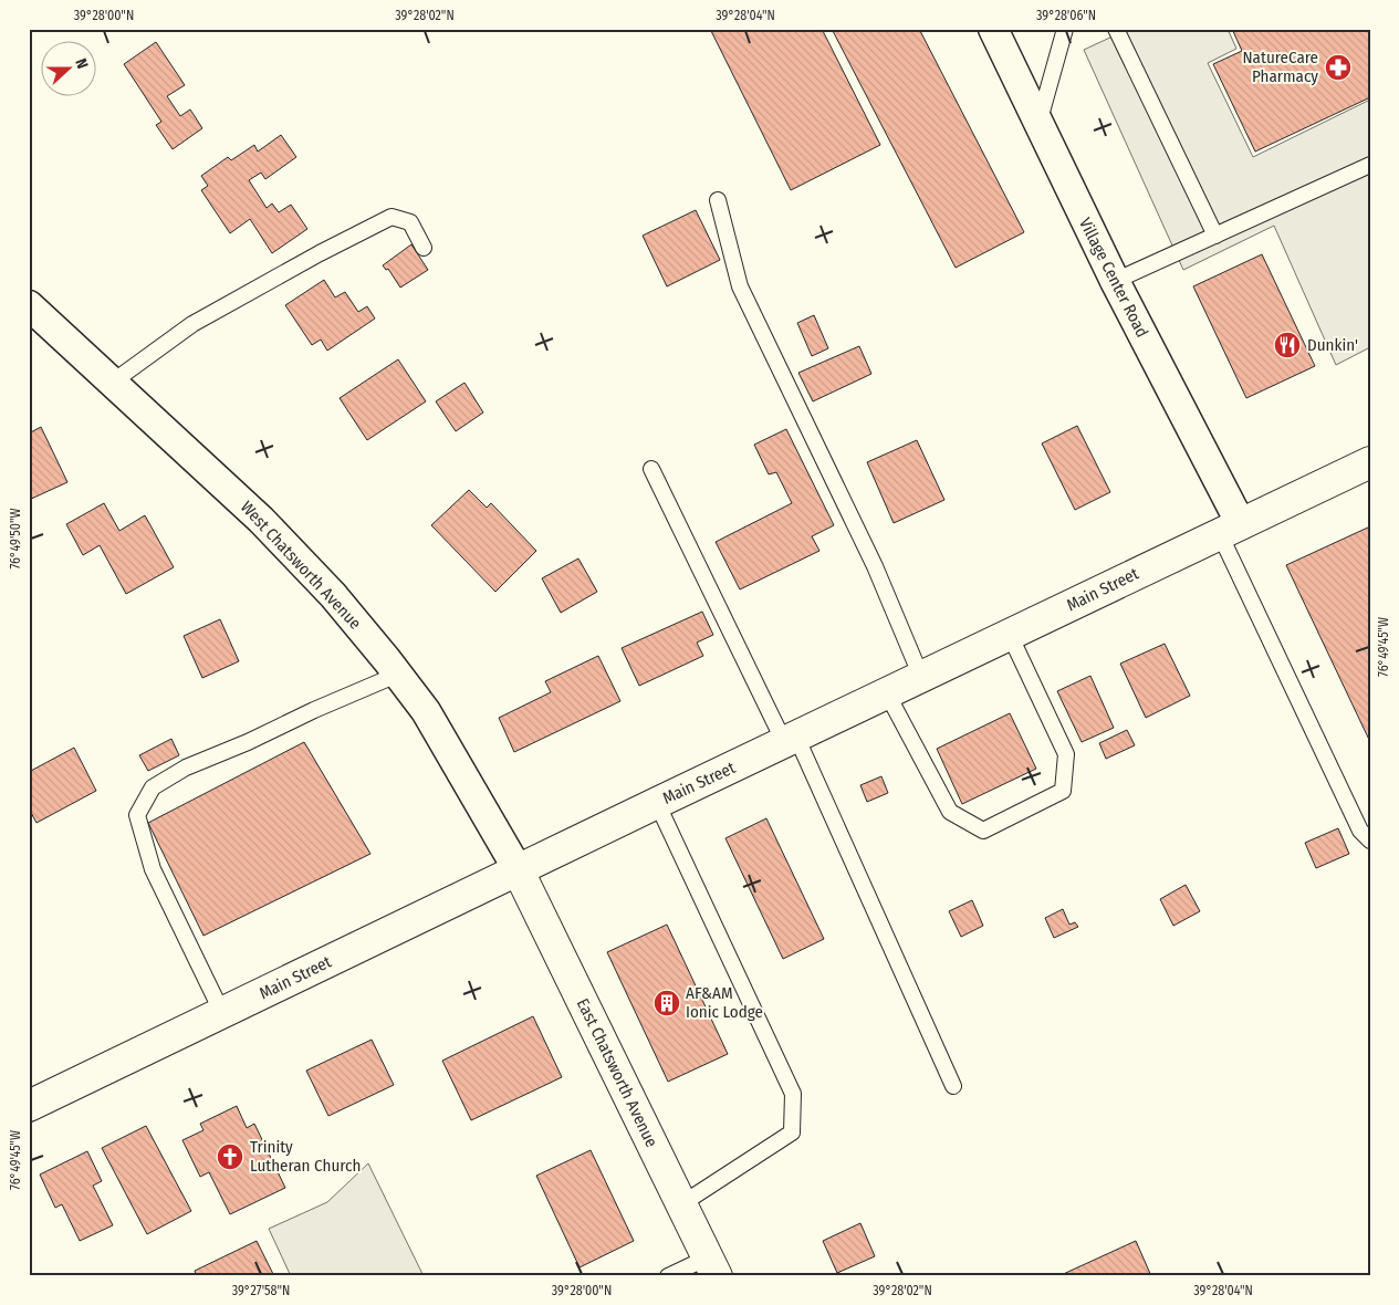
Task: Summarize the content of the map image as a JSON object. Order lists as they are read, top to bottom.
{
  "streets": {
    "main road": ["Main Street", "East Chatsworth Avenue"],
    "street": ["Village Center Road", "West Chatsworth Avenue"]
  },
  "crossings": [
    ["Village Center Road", "Main Street"],
    ["West Chatsworth Avenue", "Main Street"],
    ["West Chatsworth Avenue", "East Chatsworth Avenue"],
    ["Main Street", "East Chatsworth Avenue"]
  ],
  "places": {
    "pharmacy": ["NatureCare Pharmacy"],
    "restaurant": ["Dunkin'"],
    "building": ["AF&AM Ionic Lodge"],
    "church": ["Trinity Lutheran Church"]
  },
  "north": "right",
  "coordinates": [
    "39°28'00\"N",
    "39°28'02\"N",
    "39°28'04\"N",
    "39°28'06\"N",
    "76°49'50\"W",
    "76°49'45\"W",
    "39°27'58\"N"
  ]
}
